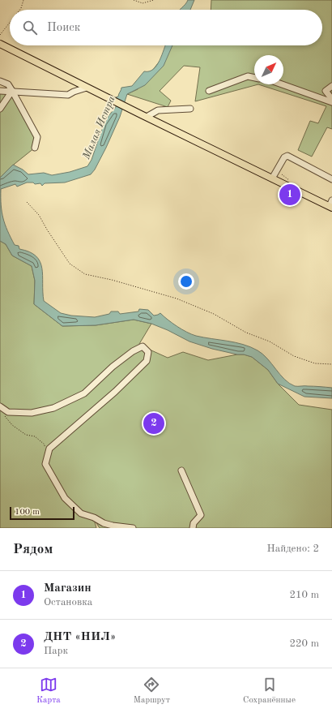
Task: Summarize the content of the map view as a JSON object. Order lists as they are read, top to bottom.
{
  "water": ["Малая Истра"],
  "scale_bar": "100 m",
  "north": "top right",
  "page": {
    "search": "Поиск",
    "pins": ["1", "2"],
    "scale": "100 m",
    "heading": ["Рядом", "Найдено: 2"],
    "list": [
      {
        "mark": "1",
        "name": "Магазин",
        "note": "Остановка",
        "value": "210 m"
      },
      {
        "mark": "2",
        "name": "ДНТ «НИЛ»",
        "note": "Парк",
        "value": "220 m"
      }
    ],
    "nav": ["Карта", "Маршрут", "Сохранённые"]
  }
}
